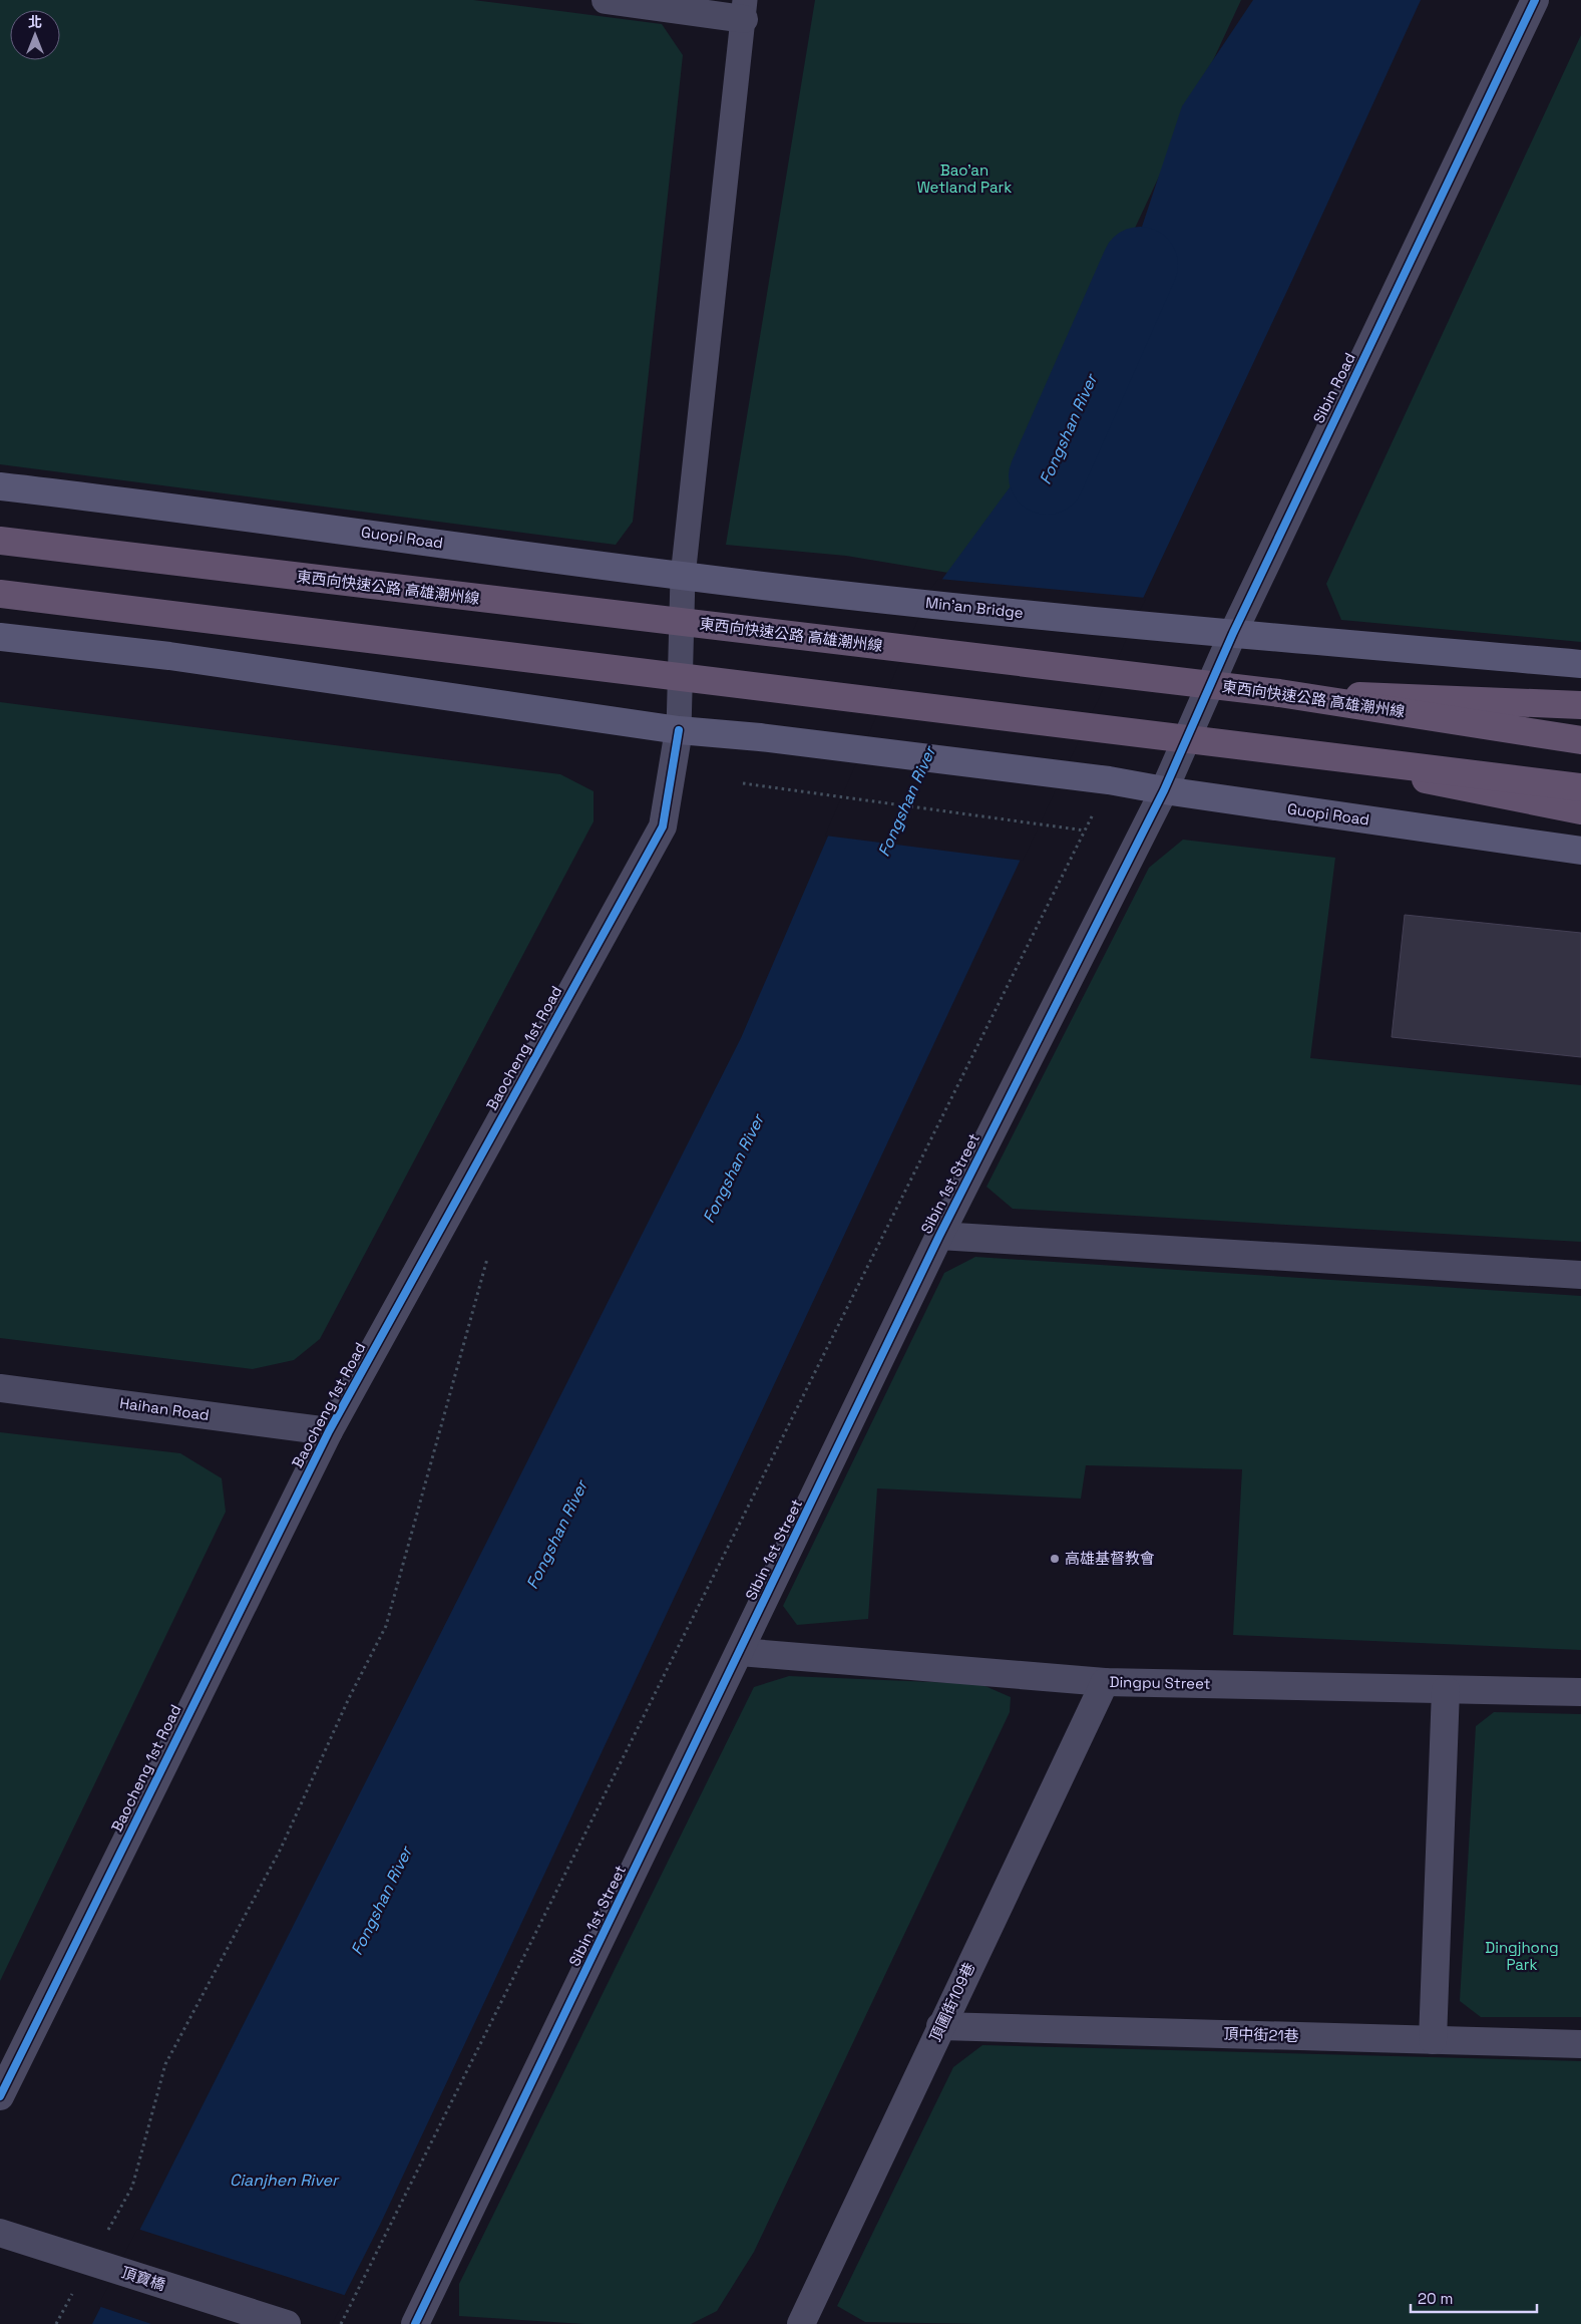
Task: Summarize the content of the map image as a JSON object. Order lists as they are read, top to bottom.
{
  "streets": {
    "highway": ["東西向快速公路 高雄潮州線"],
    "main road": ["Guopi Road", "Min'an Bridge"],
    "street": [
      "Sibin Road",
      "Baocheng 1st Road",
      "Sibin 1st Street",
      "Haihan Road",
      "Dingpu Street",
      "頂圃街109巷",
      "頂中街21巷",
      "頂寶橋"
    ]
  },
  "crossings": [
    ["Sibin Road", "Guopi Road"],
    ["Sibin Road", "Min'an Bridge"],
    ["Sibin Road", "Sibin 1st Street"],
    ["Guopi Road", "Min'an Bridge"],
    ["Guopi Road", "Baocheng 1st Road"],
    ["Guopi Road", "Sibin 1st Street"],
    ["Baocheng 1st Road", "Haihan Road"],
    ["Sibin 1st Street", "Dingpu Street"],
    ["Dingpu Street", "頂圃街109巷"],
    ["頂圃街109巷", "頂中街21巷"]
  ],
  "water": ["Fongshan River", "Cianjhen River"],
  "parks": ["Bao'an Wetland Park", "Dingjhong Park"],
  "places": ["高雄基督教會"],
  "scale_bar": "20 m",
  "north": "top"
}
